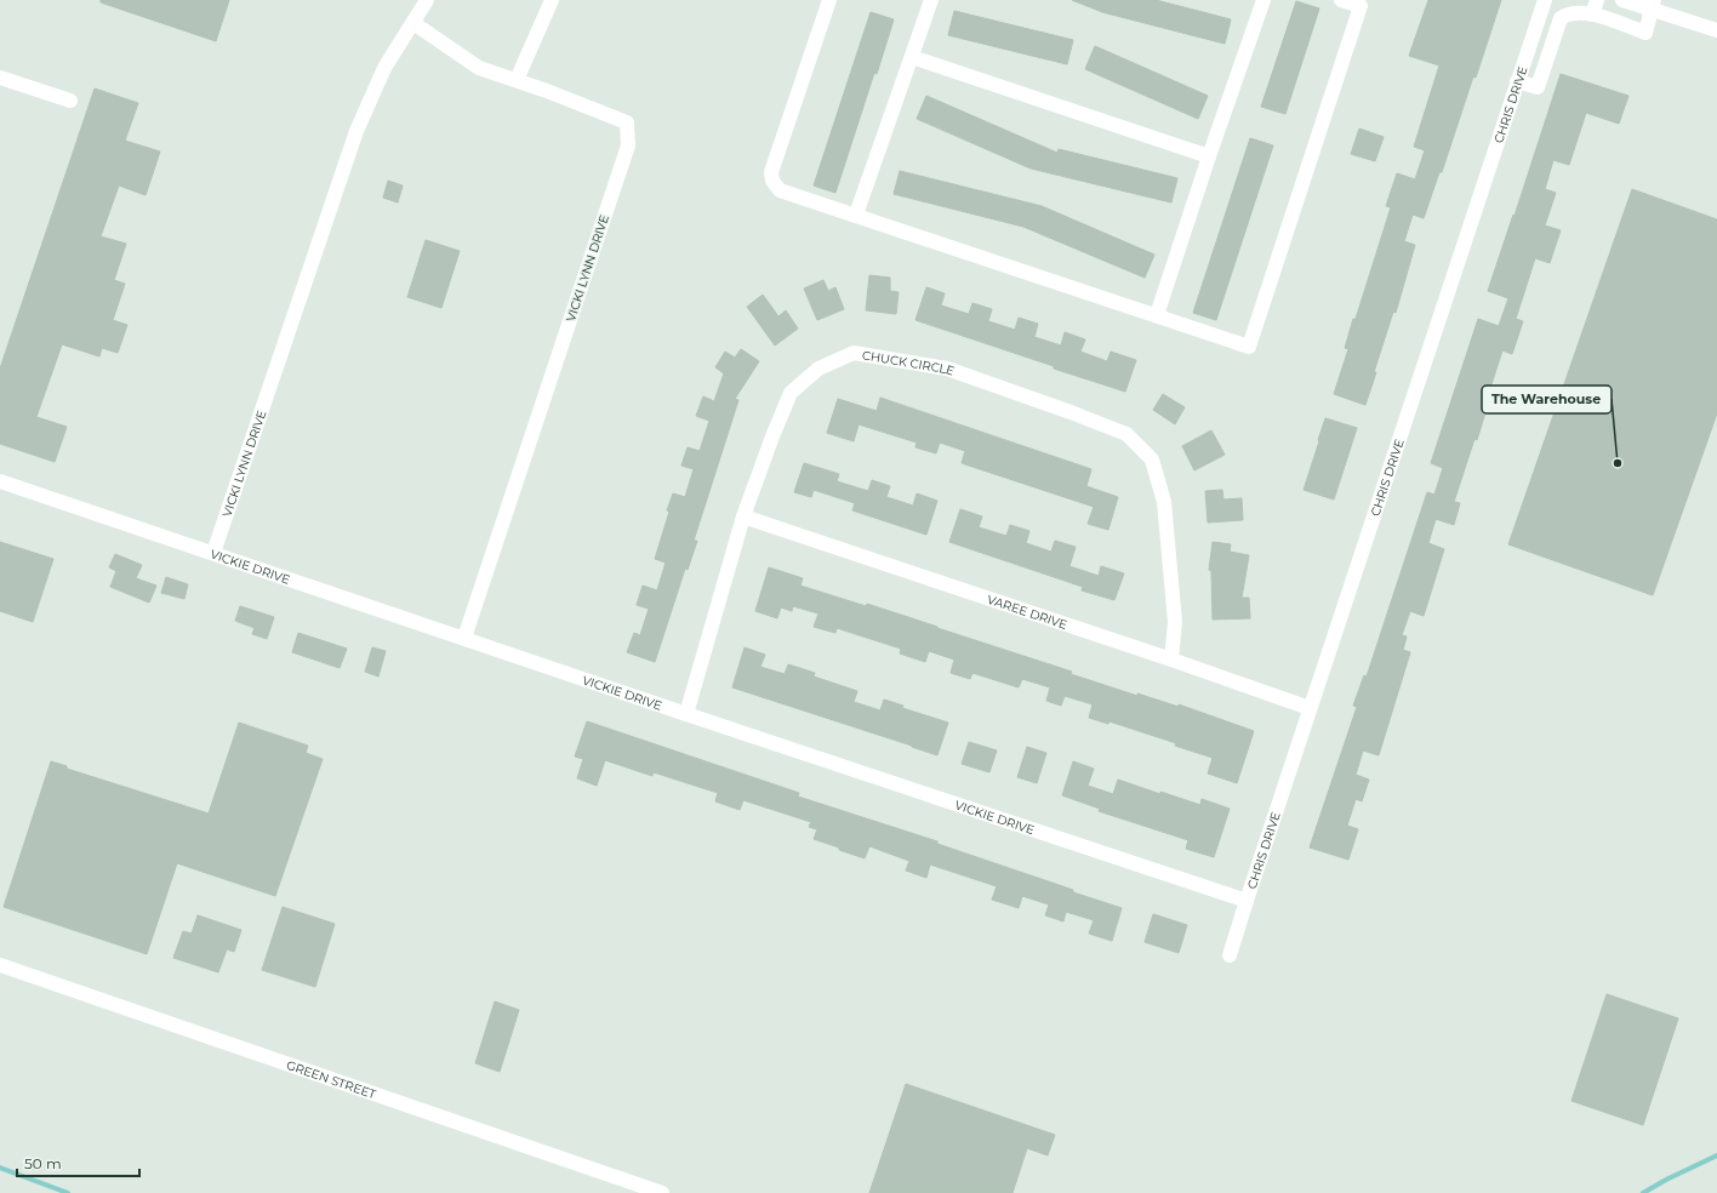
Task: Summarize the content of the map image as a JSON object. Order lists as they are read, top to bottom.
{
  "streets": {
    "street": [
      "CHRIS DRIVE",
      "VICKI LYNN DRIVE",
      "CHUCK CIRCLE",
      "VICKIE DRIVE",
      "VAREE DRIVE",
      "GREEN STREET"
    ]
  },
  "crossings": [
    ["CHRIS DRIVE", "VICKIE DRIVE"],
    ["CHRIS DRIVE", "VAREE DRIVE"],
    ["VICKI LYNN DRIVE", "VICKIE DRIVE"],
    ["CHUCK CIRCLE", "VICKIE DRIVE"],
    ["CHUCK CIRCLE", "VAREE DRIVE"]
  ],
  "places": ["The Warehouse"],
  "scale_bar": "50 m"
}
